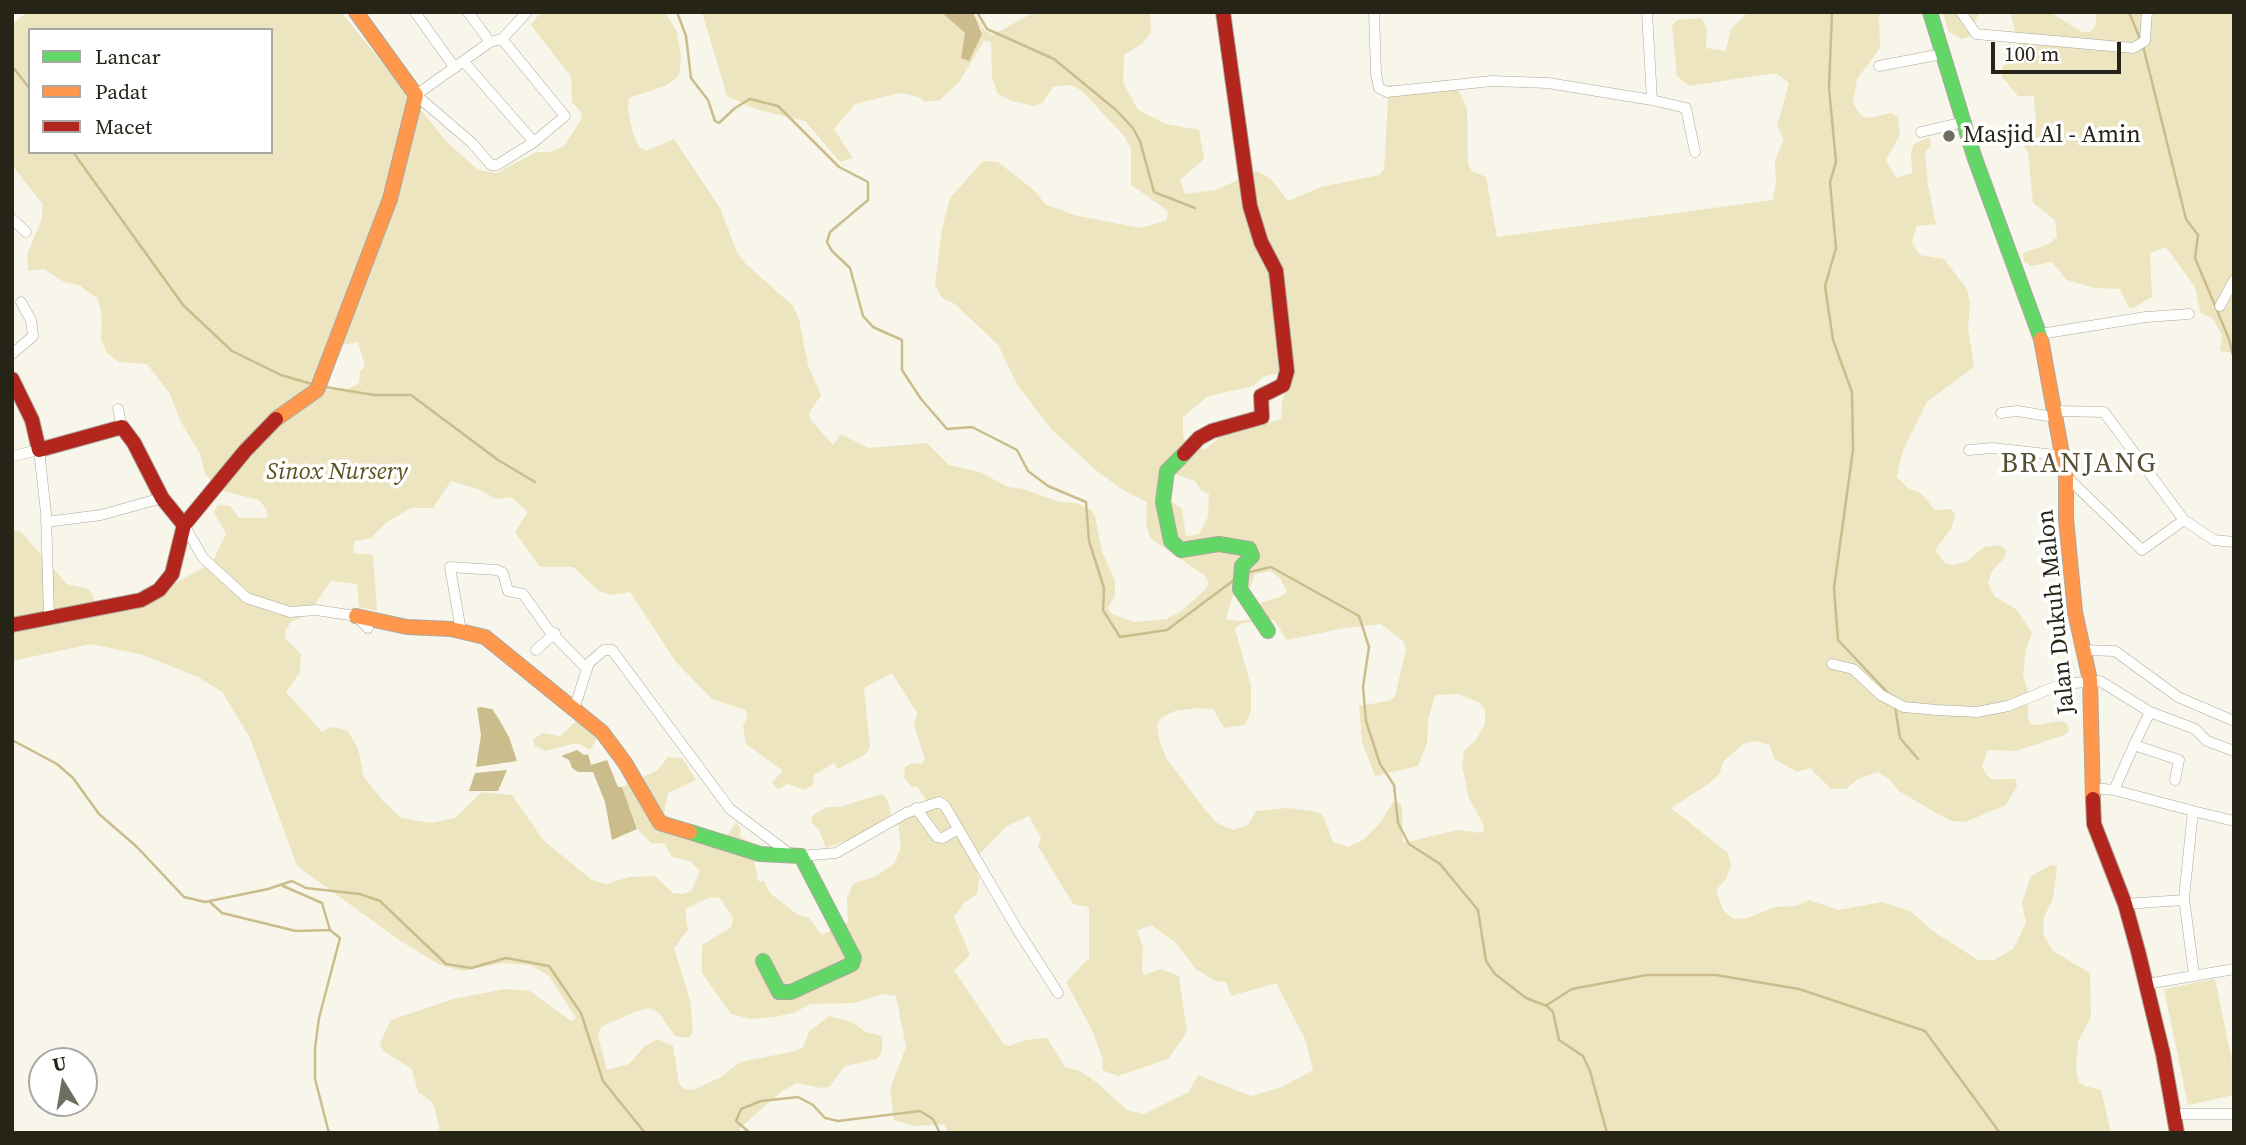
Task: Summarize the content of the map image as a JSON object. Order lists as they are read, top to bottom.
{
  "streets": {
    "street": ["Jalan Dukuh Malon"]
  },
  "districts": ["BRANJANG"],
  "parks": ["Sinox Nursery"],
  "places": ["Masjid Al - Amin"],
  "legend": ["Lancar", "Padat", "Macet"],
  "scale_bar": "100 m",
  "north": "top"
}
